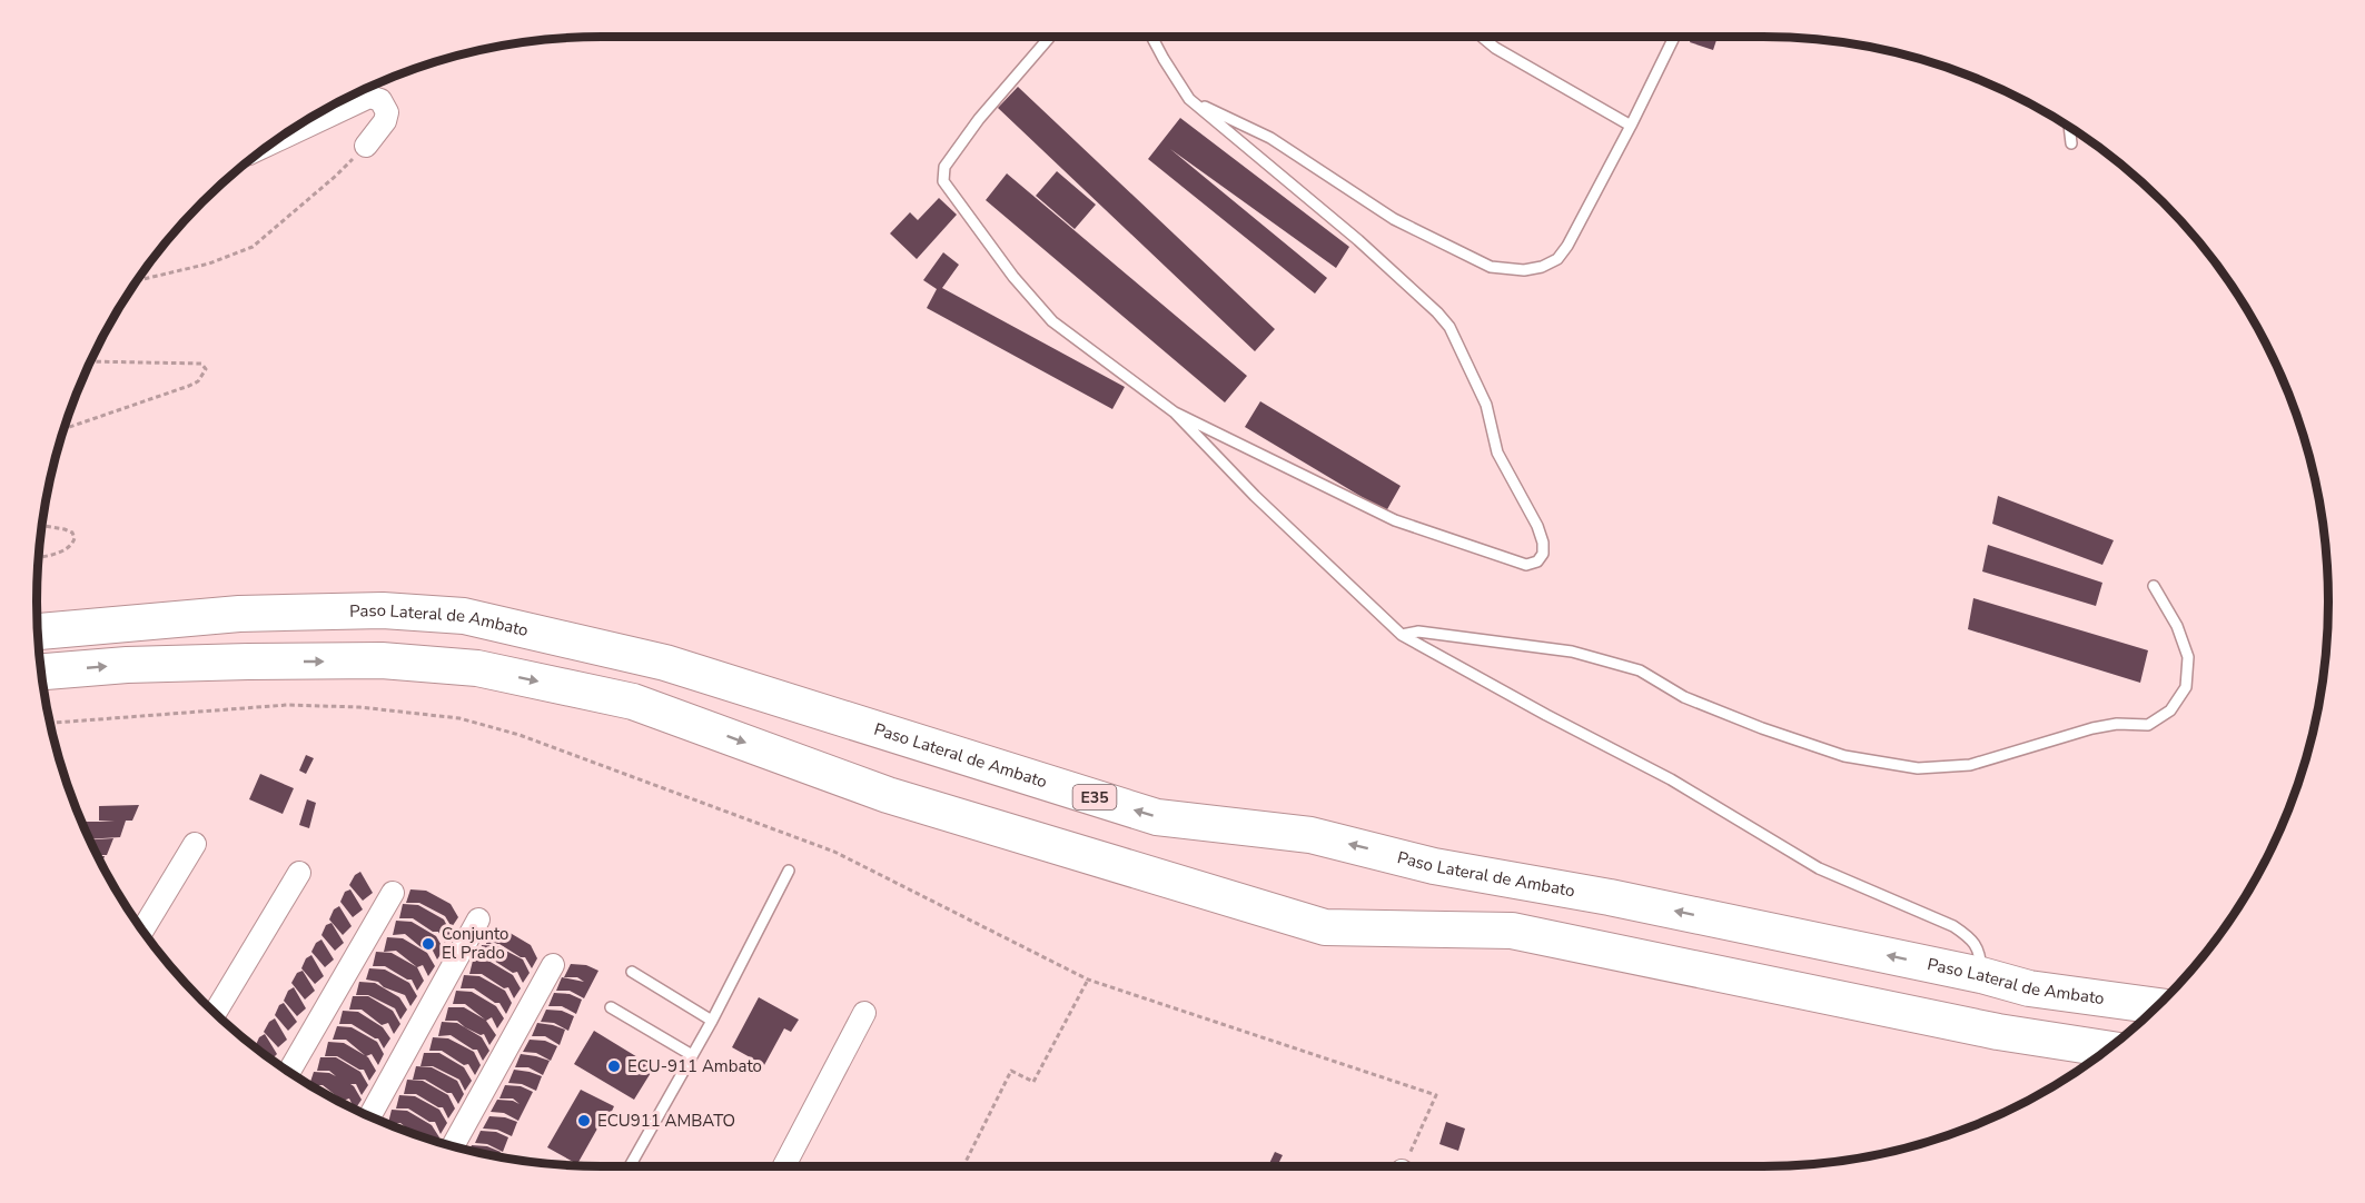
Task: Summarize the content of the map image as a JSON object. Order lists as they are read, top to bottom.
{
  "streets": {
    "highway": ["Paso Lateral de Ambato", "E35"]
  },
  "places": ["Conjunto El Prado", "ECU-911 Ambato", "ECU911 AMBATO"]
}
